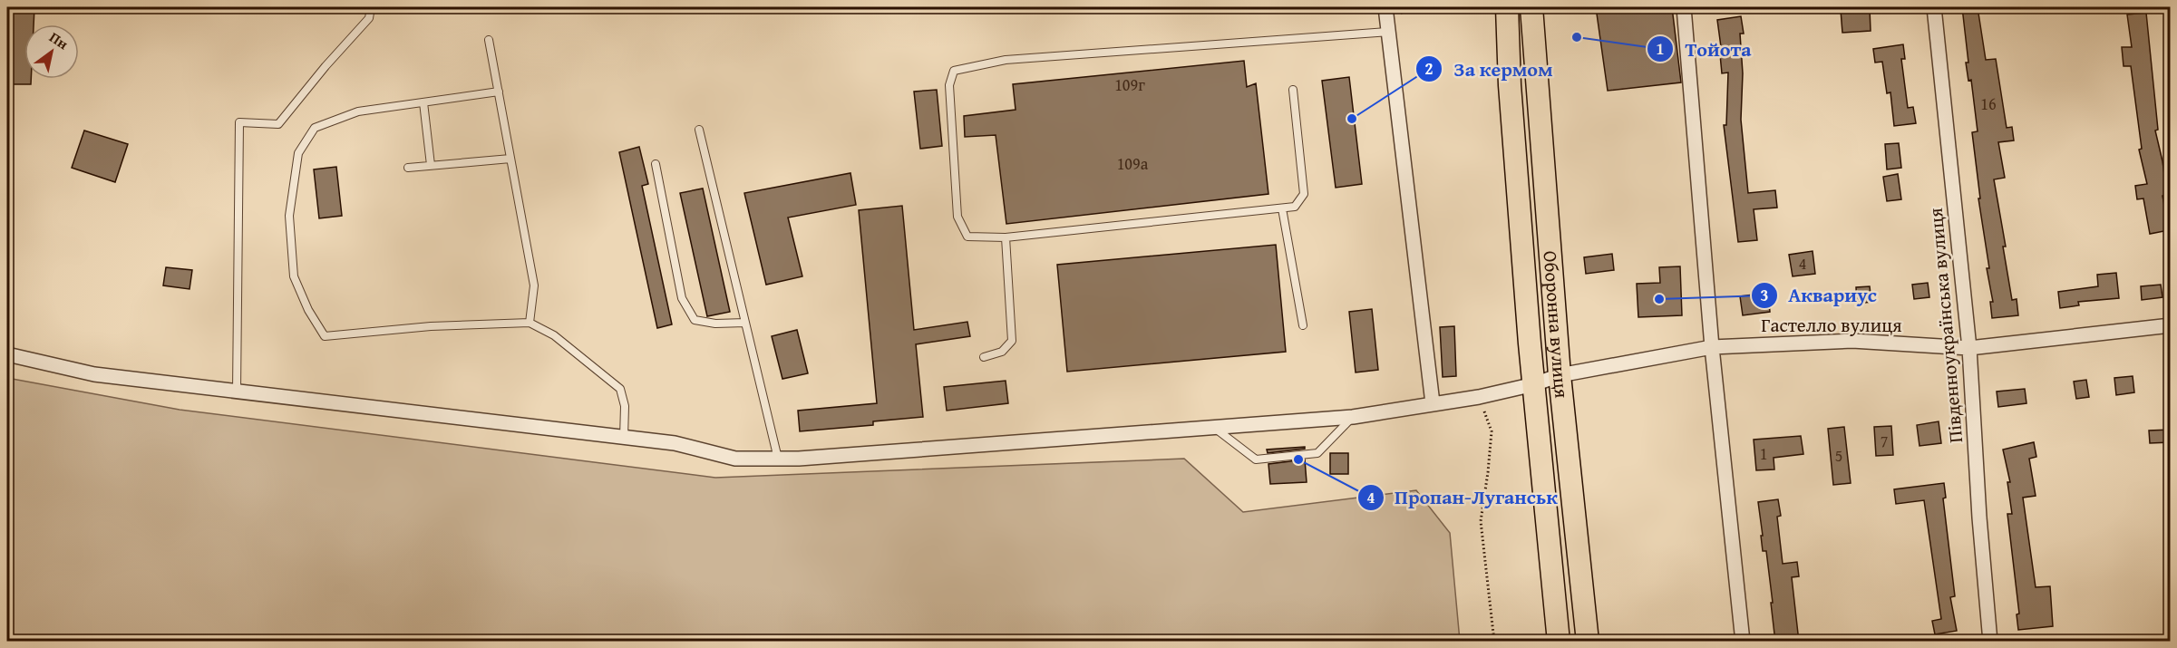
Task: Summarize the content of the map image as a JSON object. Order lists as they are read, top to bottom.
{
  "streets": {
    "main road": ["Оборонна вулиця"],
    "street": ["Гастелло вулиця", "Південноукраїнська вулиця"]
  },
  "crossings": [
    ["Оборонна вулиця", "Гастелло вулиця"],
    ["Гастелло вулиця", "Південноукраїнська вулиця"]
  ],
  "places": [
    "Тойота",
    "За кермом",
    "Аквариус",
    "Пропан-Луганськ"
  ],
  "house_numbers": [
    "109г",
    "16",
    "109а",
    "4",
    "7",
    "1",
    "5"
  ],
  "north": "top right"
}
